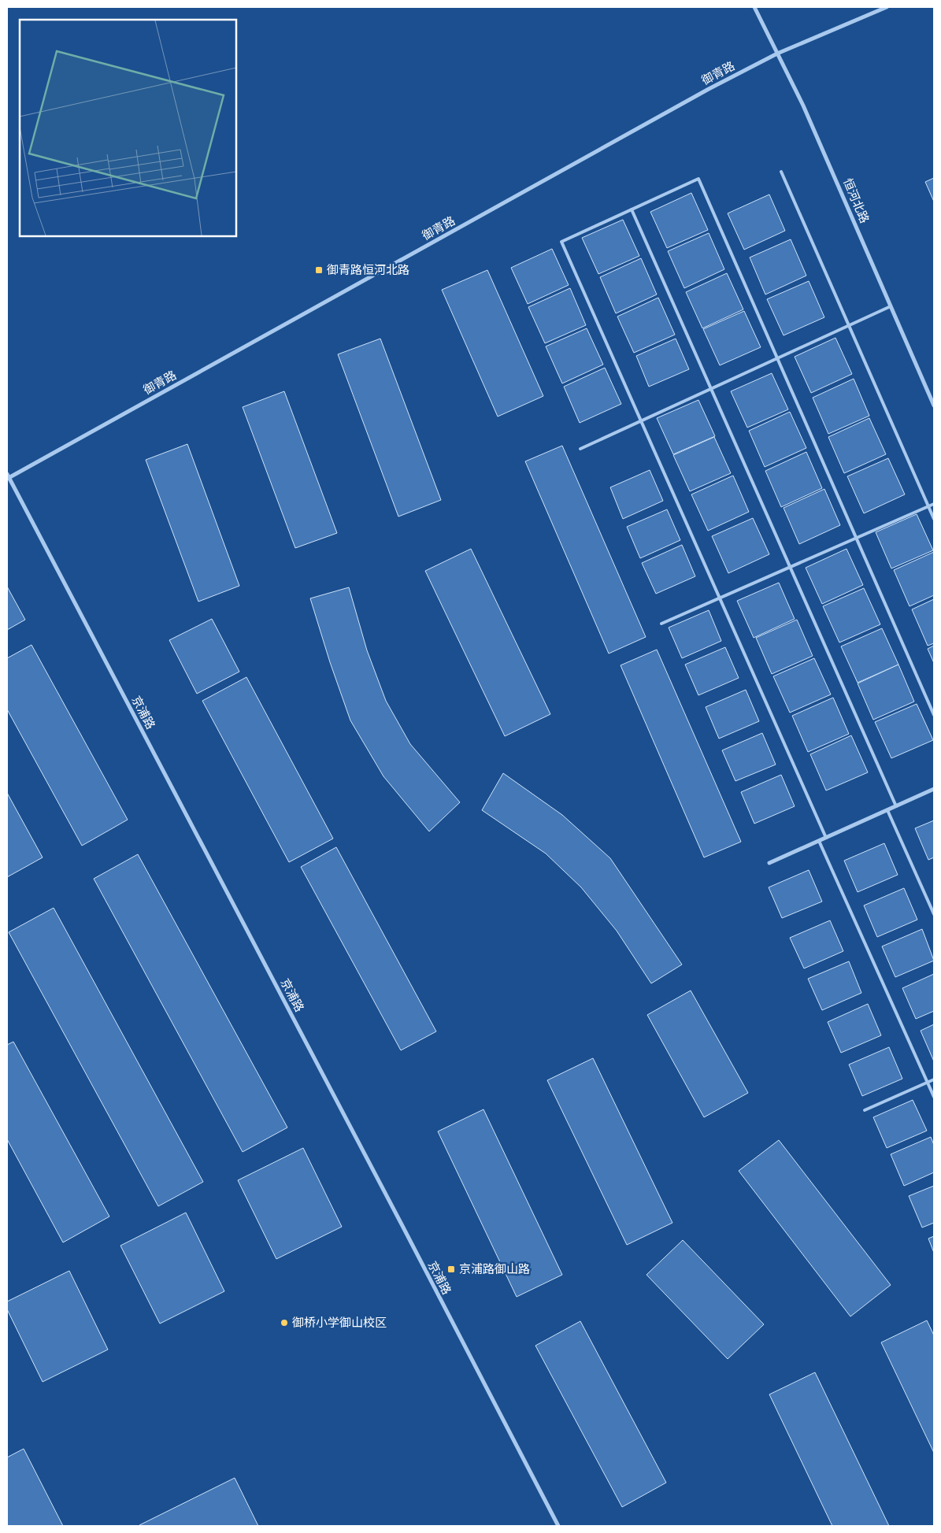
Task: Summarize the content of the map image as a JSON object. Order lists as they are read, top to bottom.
{
  "streets": {
    "street": ["御青路", "恒河北路", "京浦路"]
  },
  "crossings": [
    ["御青路", "恒河北路"],
    ["御青路", "京浦路"]
  ],
  "places": {
    "transit": ["御青路恒河北路", "京浦路御山路"],
    "other": ["御桥小学御山校区"]
  }
}
